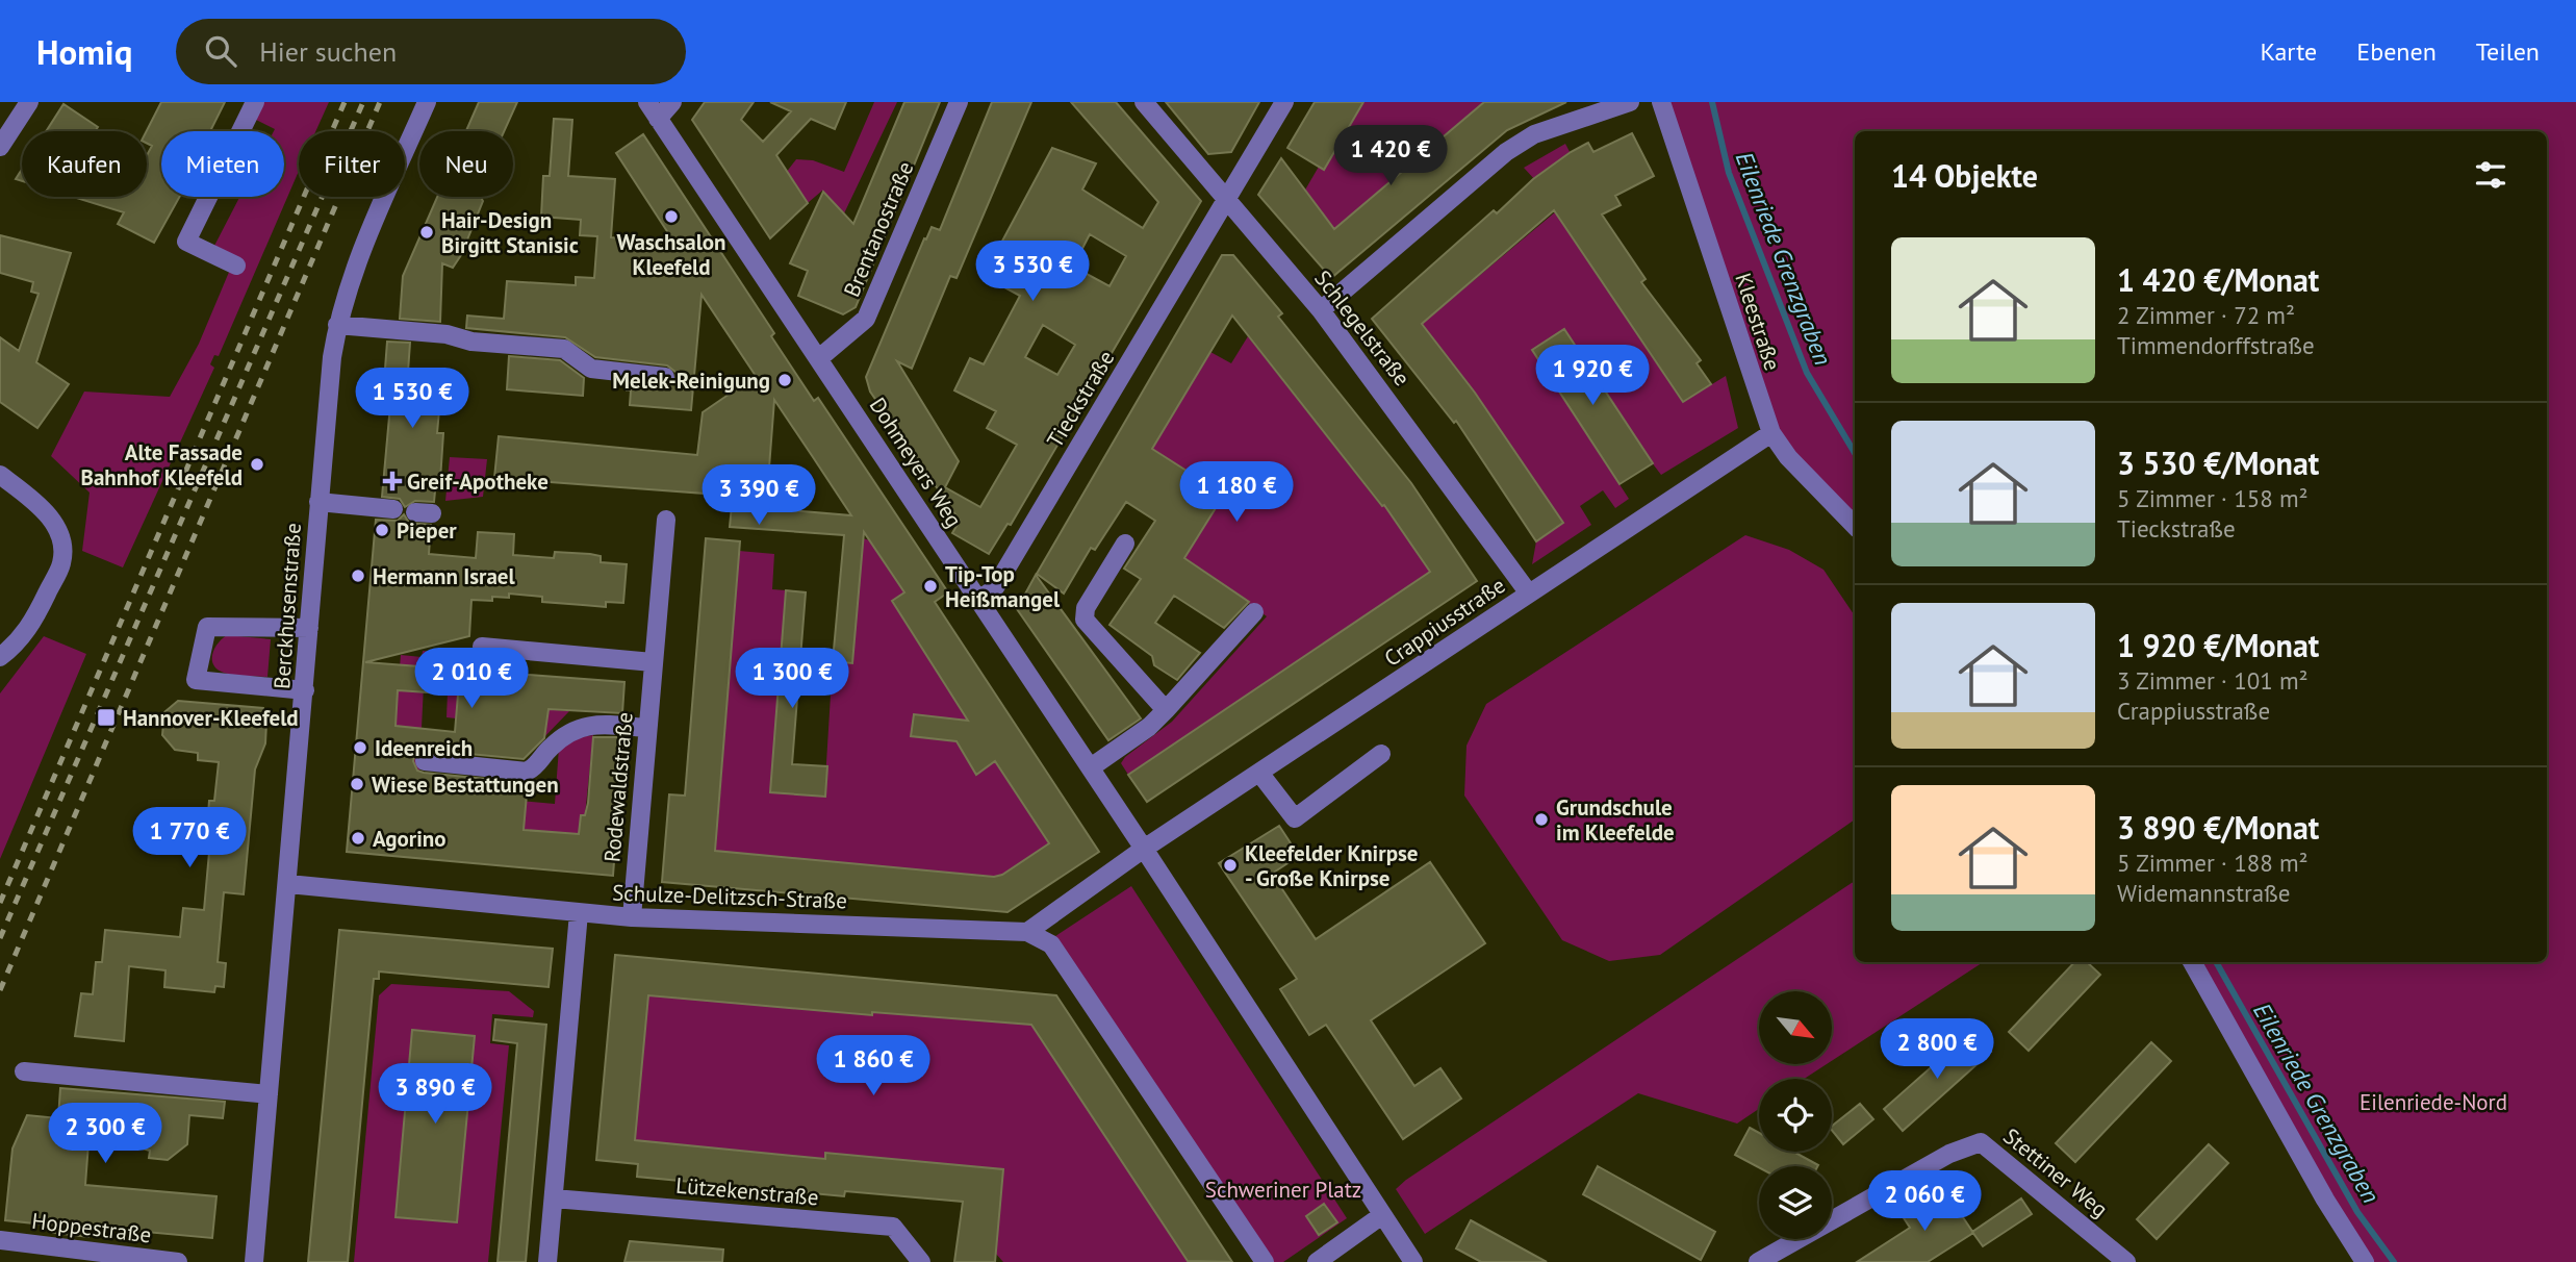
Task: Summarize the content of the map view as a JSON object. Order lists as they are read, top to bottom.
{
  "streets": {
    "street": [
      "Brentanostraße",
      "Kleestraße",
      "Schlegelstraße",
      "Tieckstraße",
      "Dohmeyers Weg",
      "Berckhusenstraße",
      "Crappiusstraße",
      "Rodewaldstraße",
      "Schulze-Delitzsch-Straße",
      "Stettiner Weg",
      "Lützekenstraße",
      "Hoppestraße"
    ]
  },
  "crossings": [
    ["Brentanostraße", "Dohmeyers Weg"],
    ["Kleestraße", "Crappiusstraße"],
    ["Schlegelstraße", "Tieckstraße"],
    ["Schlegelstraße", "Crappiusstraße"],
    ["Tieckstraße", "Dohmeyers Weg"],
    ["Dohmeyers Weg", "Crappiusstraße"],
    ["Berckhusenstraße", "Schulze-Delitzsch-Straße"],
    ["Rodewaldstraße", "Schulze-Delitzsch-Straße"]
  ],
  "water": ["Eilenriede Grenzgraben"],
  "parks": ["Eilenriede-Nord", "Schweriner Platz"],
  "places": {
    "other": [
      "Waschsalon Kleefeld",
      "Hair-Design Birgitt Stanisic",
      "Melek-Reinigung",
      "Alte Fassade Bahnhof Kleefeld",
      "Pieper",
      "Hermann Israel",
      "Tip-Top Heißmangel",
      "Ideenreich",
      "Wiese Bestattungen",
      "Grundschule im Kleefelde",
      "Agorino",
      "Kleefelder Knirpse - Große Knirpse"
    ],
    "health": ["Greif-Apotheke"],
    "transit": ["Hannover-Kleefeld"]
  },
  "north": "bottom right",
  "page": {
    "header": "Homiq",
    "search": "Hier suchen",
    "nav": ["Karte", "Ebenen", "Teilen"],
    "price": [
      "1 420 €",
      "3 530 €",
      "1 920 €",
      "1 530 €",
      "1 180 €",
      "3 390 €",
      "2 010 €",
      "1 300 €",
      "1 770 €",
      "2 800 €",
      "1 860 €",
      "3 890 €",
      "2 300 €",
      "2 060 €"
    ],
    "chip": [
      "Kaufen",
      "Mieten",
      "Filter",
      "Neu"
    ],
    "heading": "14 Objekte",
    "list": [
      {
        "name": "1 420 €/Monat",
        "note": "2 Zimmer · 72 m² · Timmendorffstraße"
      },
      {
        "name": "3 530 €/Monat",
        "note": "5 Zimmer · 158 m² · Tieckstraße"
      },
      {
        "name": "1 920 €/Monat",
        "note": "3 Zimmer · 101 m² · Crappiusstraße"
      },
      {
        "name": "3 890 €/Monat",
        "note": "5 Zimmer · 188 m² · Widemannstraße"
      }
    ]
  }
}
